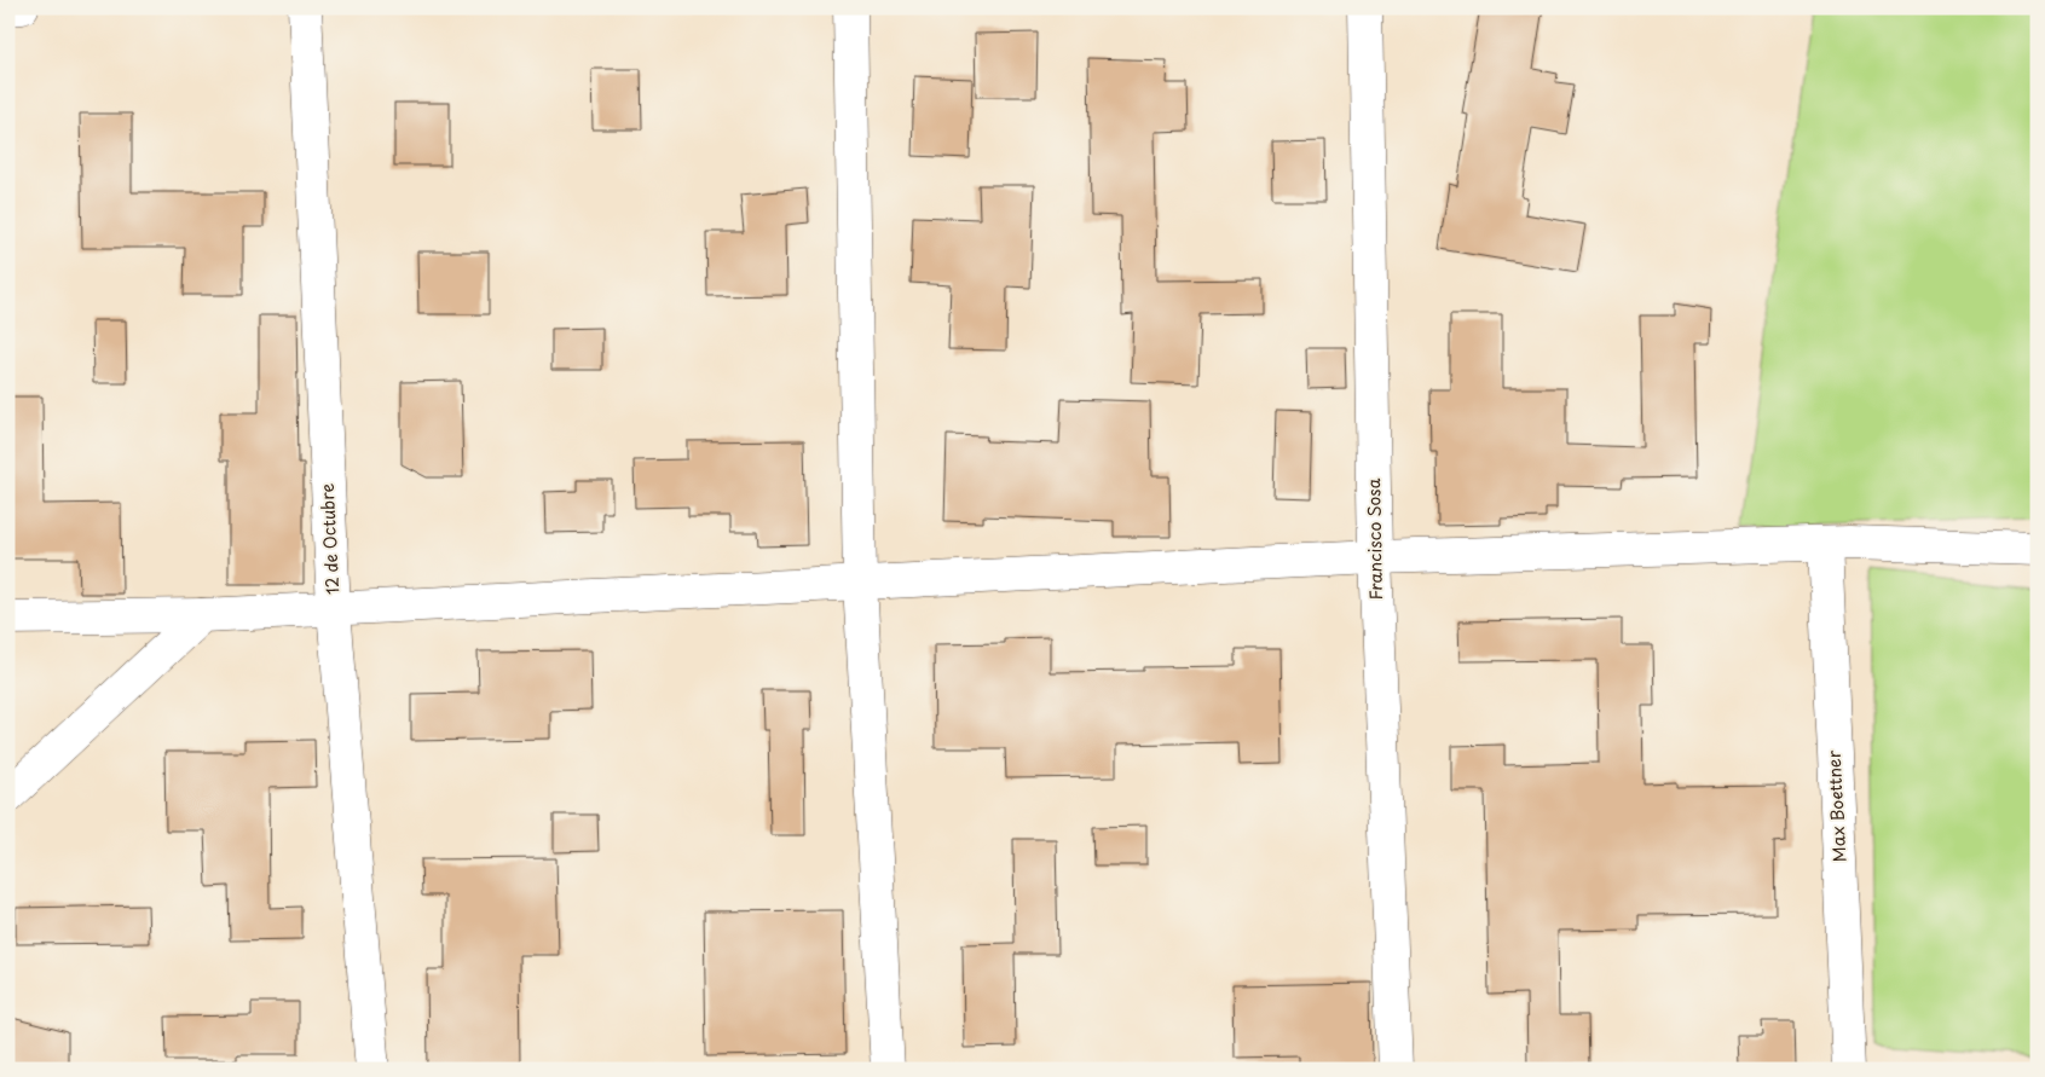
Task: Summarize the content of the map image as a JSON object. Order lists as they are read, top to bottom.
{
  "streets": {
    "street": ["12 de Octubre", "Francisco Sosa", "Max Boettner"]
  }
}
